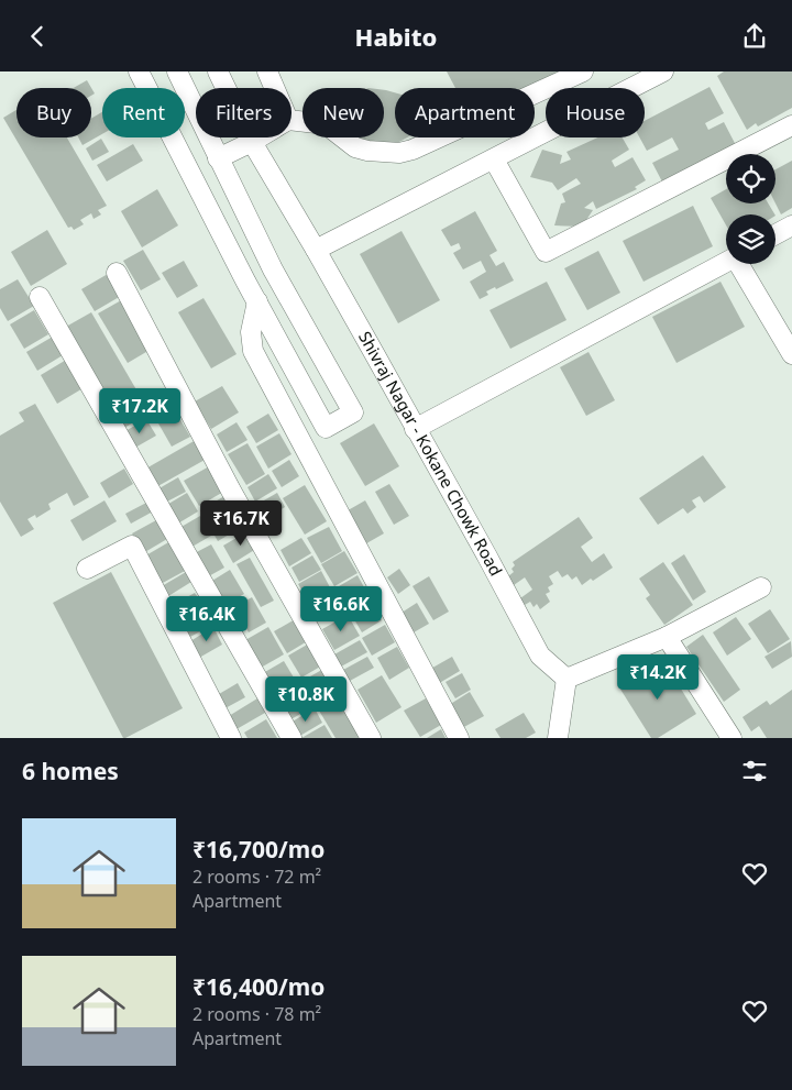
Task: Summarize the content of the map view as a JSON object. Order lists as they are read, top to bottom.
{
  "streets": {
    "street": ["Shivraj Nagar - Kokane Chowk Road"]
  },
  "page": {
    "header": "Habito",
    "chip": [
      "Buy",
      "Rent",
      "Filters",
      "New",
      "Apartment",
      "House"
    ],
    "price": [
      "₹17.2K",
      "₹16.7K",
      "₹16.6K",
      "₹16.4K",
      "₹14.2K",
      "₹10.8K"
    ],
    "heading": "6 homes",
    "list": [
      {
        "name": "₹16,700/mo",
        "note": "2 rooms · 72 m² · Apartment"
      },
      {
        "name": "₹16,400/mo",
        "note": "2 rooms · 78 m² · Apartment"
      }
    ]
  }
}
